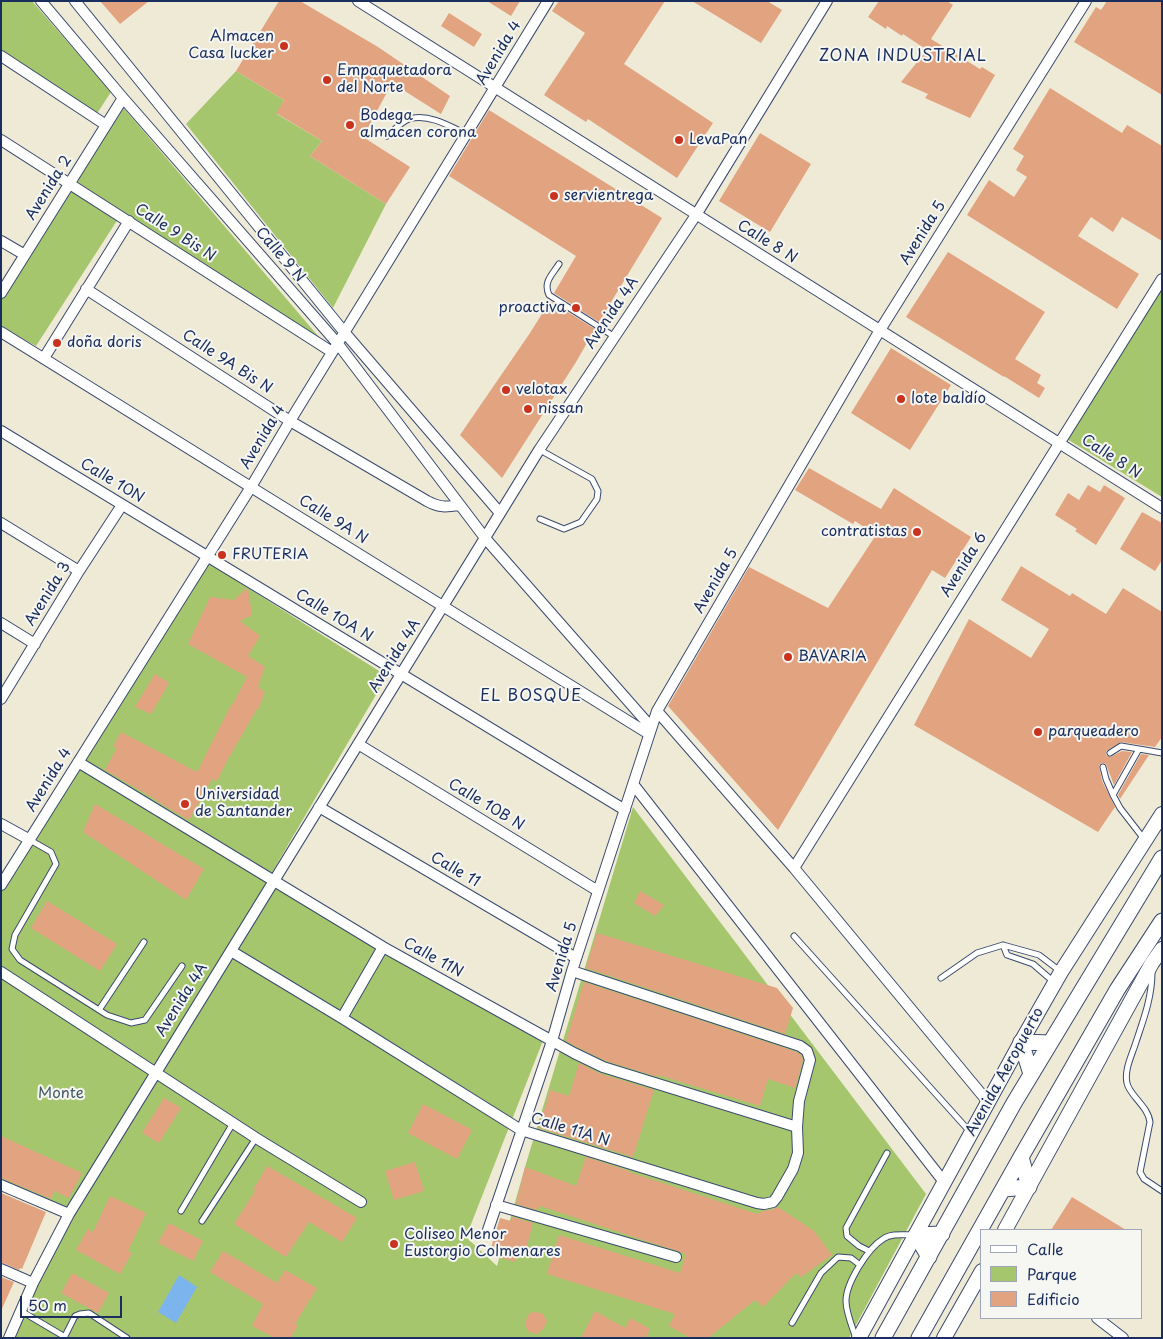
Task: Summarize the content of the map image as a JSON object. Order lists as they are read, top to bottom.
{
  "streets": {
    "main road": ["Avenida Aeropuerto"],
    "street": [
      "Avenida 4",
      "Avenida 2",
      "Calle 9 Bis N",
      "Avenida 5",
      "Calle 8 N",
      "Calle 9 N",
      "Avenida 4A",
      "Calle 9A Bis N",
      "Calle 10N",
      "Calle 9A N",
      "Avenida 6",
      "Avenida 3",
      "Calle 10A N",
      "Calle 10B N",
      "Calle 11",
      "Calle 11N",
      "Calle 11A N"
    ]
  },
  "crossings": [
    ["Avenida 4", "Calle 9 Bis N"],
    ["Avenida 4", "Calle 8 N"],
    ["Avenida 4", "Calle 9 N"],
    ["Avenida 4", "Calle 9A Bis N"],
    ["Avenida 4", "Calle 10N"],
    ["Avenida 4", "Calle 9A N"],
    ["Avenida 4", "Calle 10A N"],
    ["Avenida 4", "Calle 11N"],
    ["Avenida 2", "Calle 9 Bis N"],
    ["Avenida 2", "Calle 9 N"],
    ["Calle 9 Bis N", "Calle 9 N"],
    ["Avenida 5", "Calle 8 N"],
    ["Avenida 5", "Calle 9 N"],
    ["Avenida 5", "Calle 9A N"],
    ["Avenida 5", "Calle 10A N"],
    ["Avenida 5", "Calle 10B N"],
    ["Avenida 5", "Calle 11"],
    ["Avenida 5", "Calle 11N"],
    ["Avenida 5", "Calle 11A N"],
    ["Calle 8 N", "Avenida 4A"],
    ["Calle 8 N", "Avenida 6"],
    ["Calle 9 N", "Avenida 4A"],
    ["Calle 9 N", "Calle 9A Bis N"],
    ["Calle 9 N", "Calle 9A N"],
    ["Avenida 4A", "Calle 9A N"],
    ["Avenida 4A", "Calle 10A N"],
    ["Avenida 4A", "Calle 10B N"],
    ["Avenida 4A", "Calle 11"],
    ["Avenida 4A", "Calle 11N"],
    ["Avenida 4A", "Calle 11A N"],
    ["Calle 10N", "Avenida 3"],
    ["Calle 10N", "Calle 10A N"],
    ["Calle 11N", "Calle 11A N"]
  ],
  "districts": ["ZONA INDUSTRIAL", "EL BOSQUE"],
  "parks": ["Monte"],
  "places": [
    "Almacen Casa lucker",
    "Empaquetadora del Norte",
    "Bodega almacen corona",
    "LevaPan",
    "servientrega",
    "proactiva",
    "doña doris",
    "velotax",
    "lote baldío",
    "nissan",
    "contratistas",
    "FRUTERIA",
    "BAVARIA",
    "parqueadero",
    "Universidad de Santander",
    "Coliseo Menor Eustorgio Colmenares"
  ],
  "legend": ["Calle", "Parque", "Edificio"],
  "scale_bar": "50 m"
}
